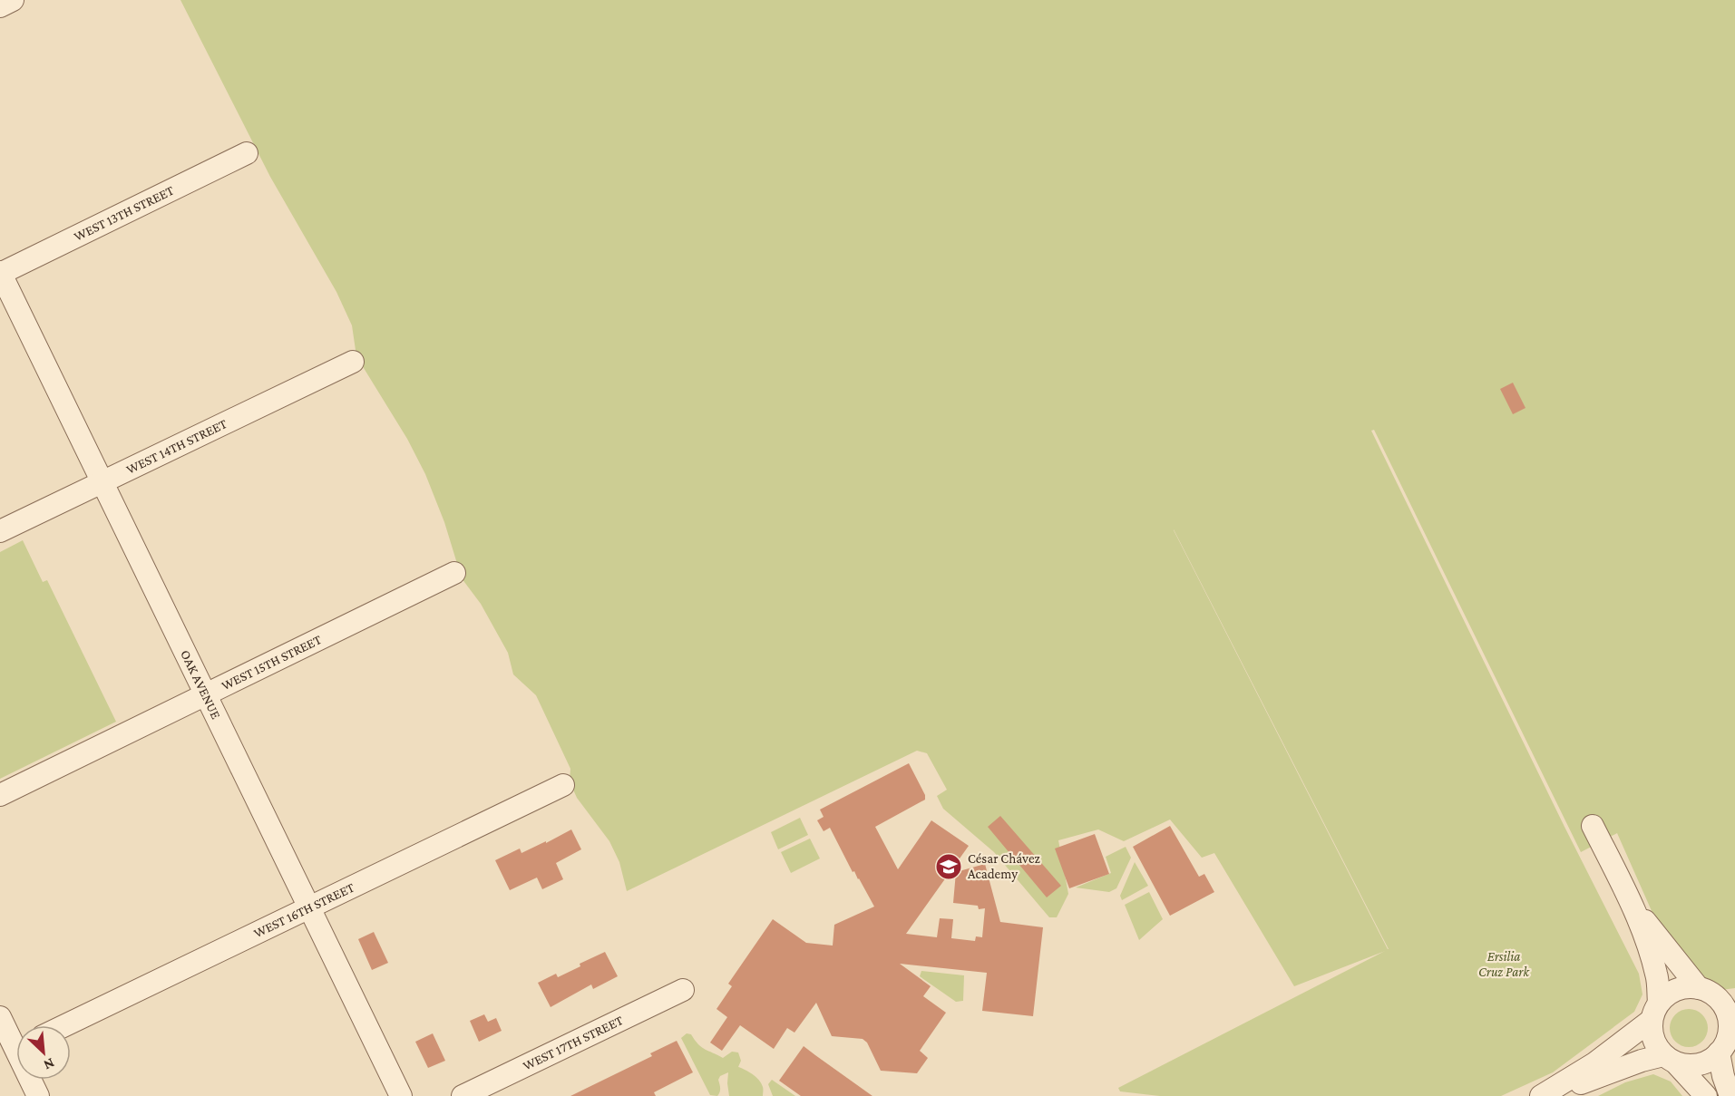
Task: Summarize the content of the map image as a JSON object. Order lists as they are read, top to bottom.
{
  "streets": {
    "street": [
      "WEST 13TH STREET",
      "WEST 14TH STREET",
      "WEST 15TH STREET",
      "OAK AVENUE",
      "WEST 16TH STREET",
      "WEST 17TH STREET"
    ]
  },
  "crossings": [
    ["WEST 13TH STREET", "OAK AVENUE"],
    ["WEST 14TH STREET", "OAK AVENUE"],
    ["WEST 15TH STREET", "OAK AVENUE"],
    ["OAK AVENUE", "WEST 16TH STREET"]
  ],
  "parks": ["Ersilia Cruz Park"],
  "places": {
    "school or university": ["César Chávez Academy"]
  },
  "north": "bottom right"
}
